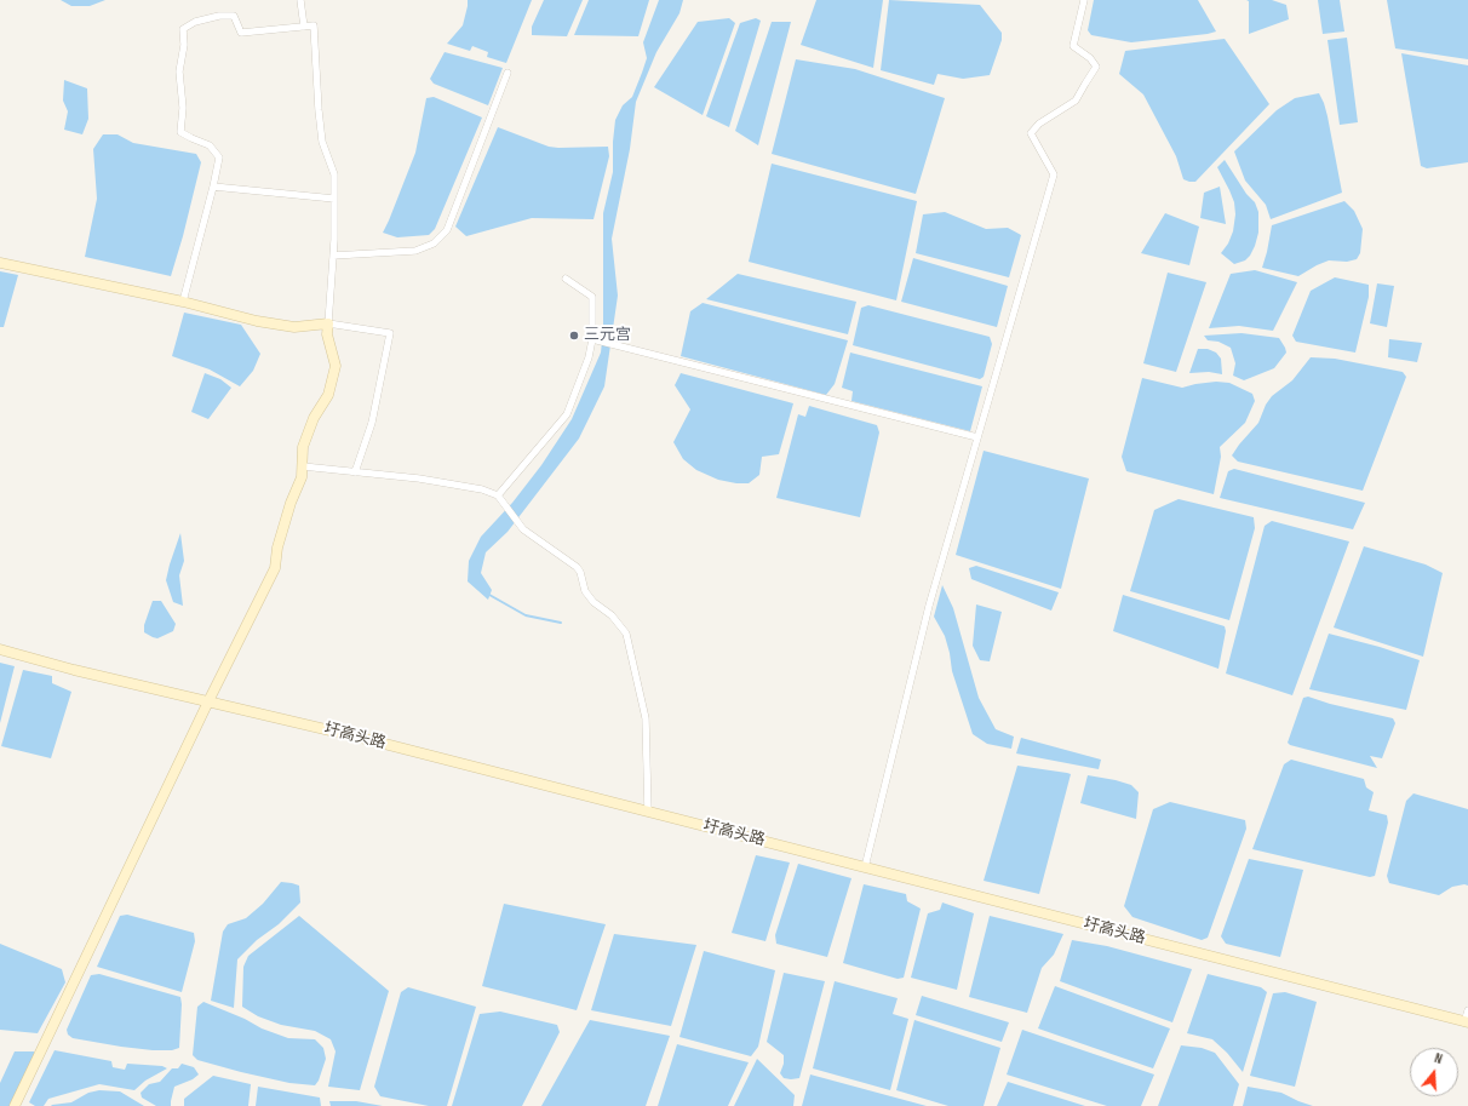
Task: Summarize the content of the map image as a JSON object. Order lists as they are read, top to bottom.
{
  "streets": {
    "street": ["圩高头路"]
  },
  "places": ["三元宫"],
  "north": "top"
}
